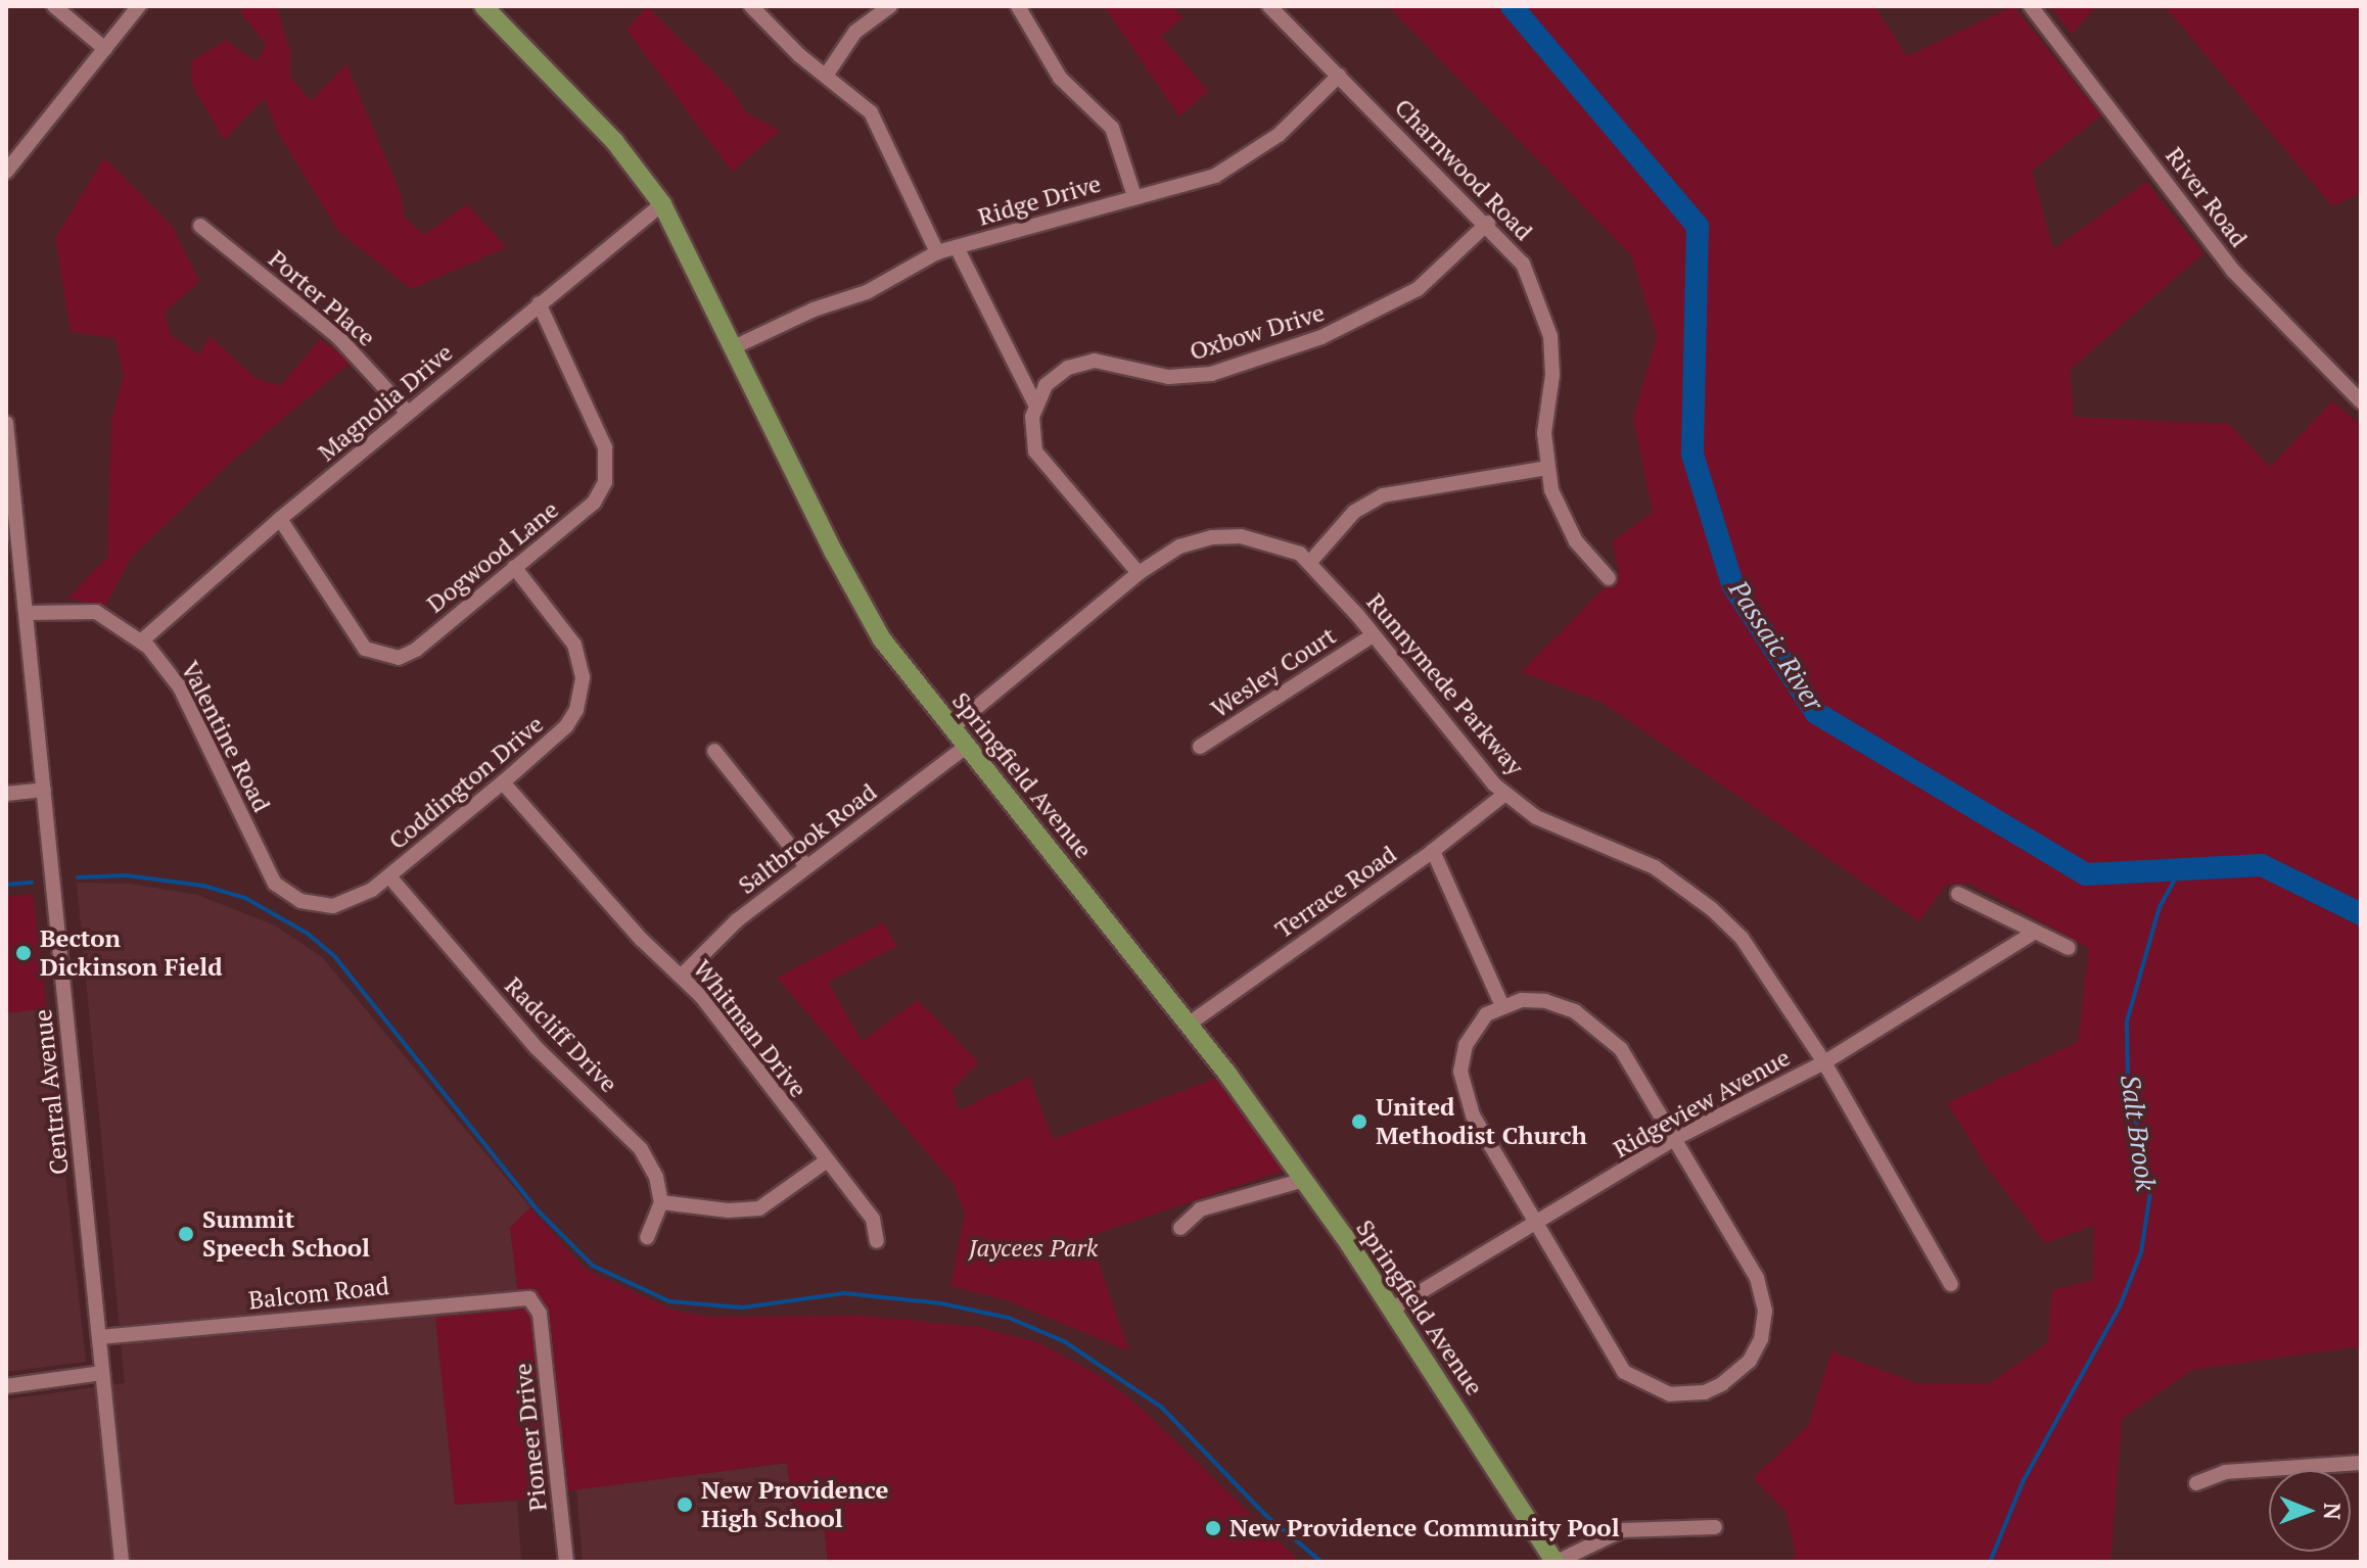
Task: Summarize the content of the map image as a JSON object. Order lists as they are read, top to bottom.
{
  "streets": {
    "main road": ["Springfield Avenue"],
    "street": [
      "Charnwood Road",
      "River Road",
      "Ridge Drive",
      "Porter Place",
      "Oxbow Drive",
      "Magnolia Drive",
      "Dogwood Lane",
      "Wesley Court",
      "Runnymede Parkway",
      "Valentine Road",
      "Coddington Drive",
      "Saltbrook Road",
      "Terrace Road",
      "Whitman Drive",
      "Radcliff Drive",
      "Central Avenue",
      "Ridgeview Avenue",
      "Balcom Road",
      "Pioneer Drive"
    ]
  },
  "crossings": [
    ["Charnwood Road", "Ridge Drive"],
    ["Charnwood Road", "Oxbow Drive"],
    ["Ridge Drive", "Springfield Avenue"],
    ["Porter Place", "Magnolia Drive"],
    ["Magnolia Drive", "Dogwood Lane"],
    ["Magnolia Drive", "Valentine Road"],
    ["Magnolia Drive", "Springfield Avenue"],
    ["Dogwood Lane", "Coddington Drive"],
    ["Wesley Court", "Runnymede Parkway"],
    ["Runnymede Parkway", "Springfield Avenue"],
    ["Runnymede Parkway", "Terrace Road"],
    ["Runnymede Parkway", "Ridgeview Avenue"],
    ["Valentine Road", "Coddington Drive"],
    ["Valentine Road", "Central Avenue"],
    ["Springfield Avenue", "Saltbrook Road"],
    ["Springfield Avenue", "Terrace Road"],
    ["Springfield Avenue", "Ridgeview Avenue"],
    ["Coddington Drive", "Whitman Drive"],
    ["Coddington Drive", "Radcliff Drive"],
    ["Saltbrook Road", "Whitman Drive"],
    ["Central Avenue", "Balcom Road"],
    ["Balcom Road", "Pioneer Drive"]
  ],
  "water": ["Passaic River", "Salt Brook"],
  "parks": ["Jaycees Park"],
  "places": [
    "Becton Dickinson Field",
    "United Methodist Church",
    "Summit Speech School",
    "New Providence High School",
    "New Providence Community Pool"
  ],
  "north": "right"
}
